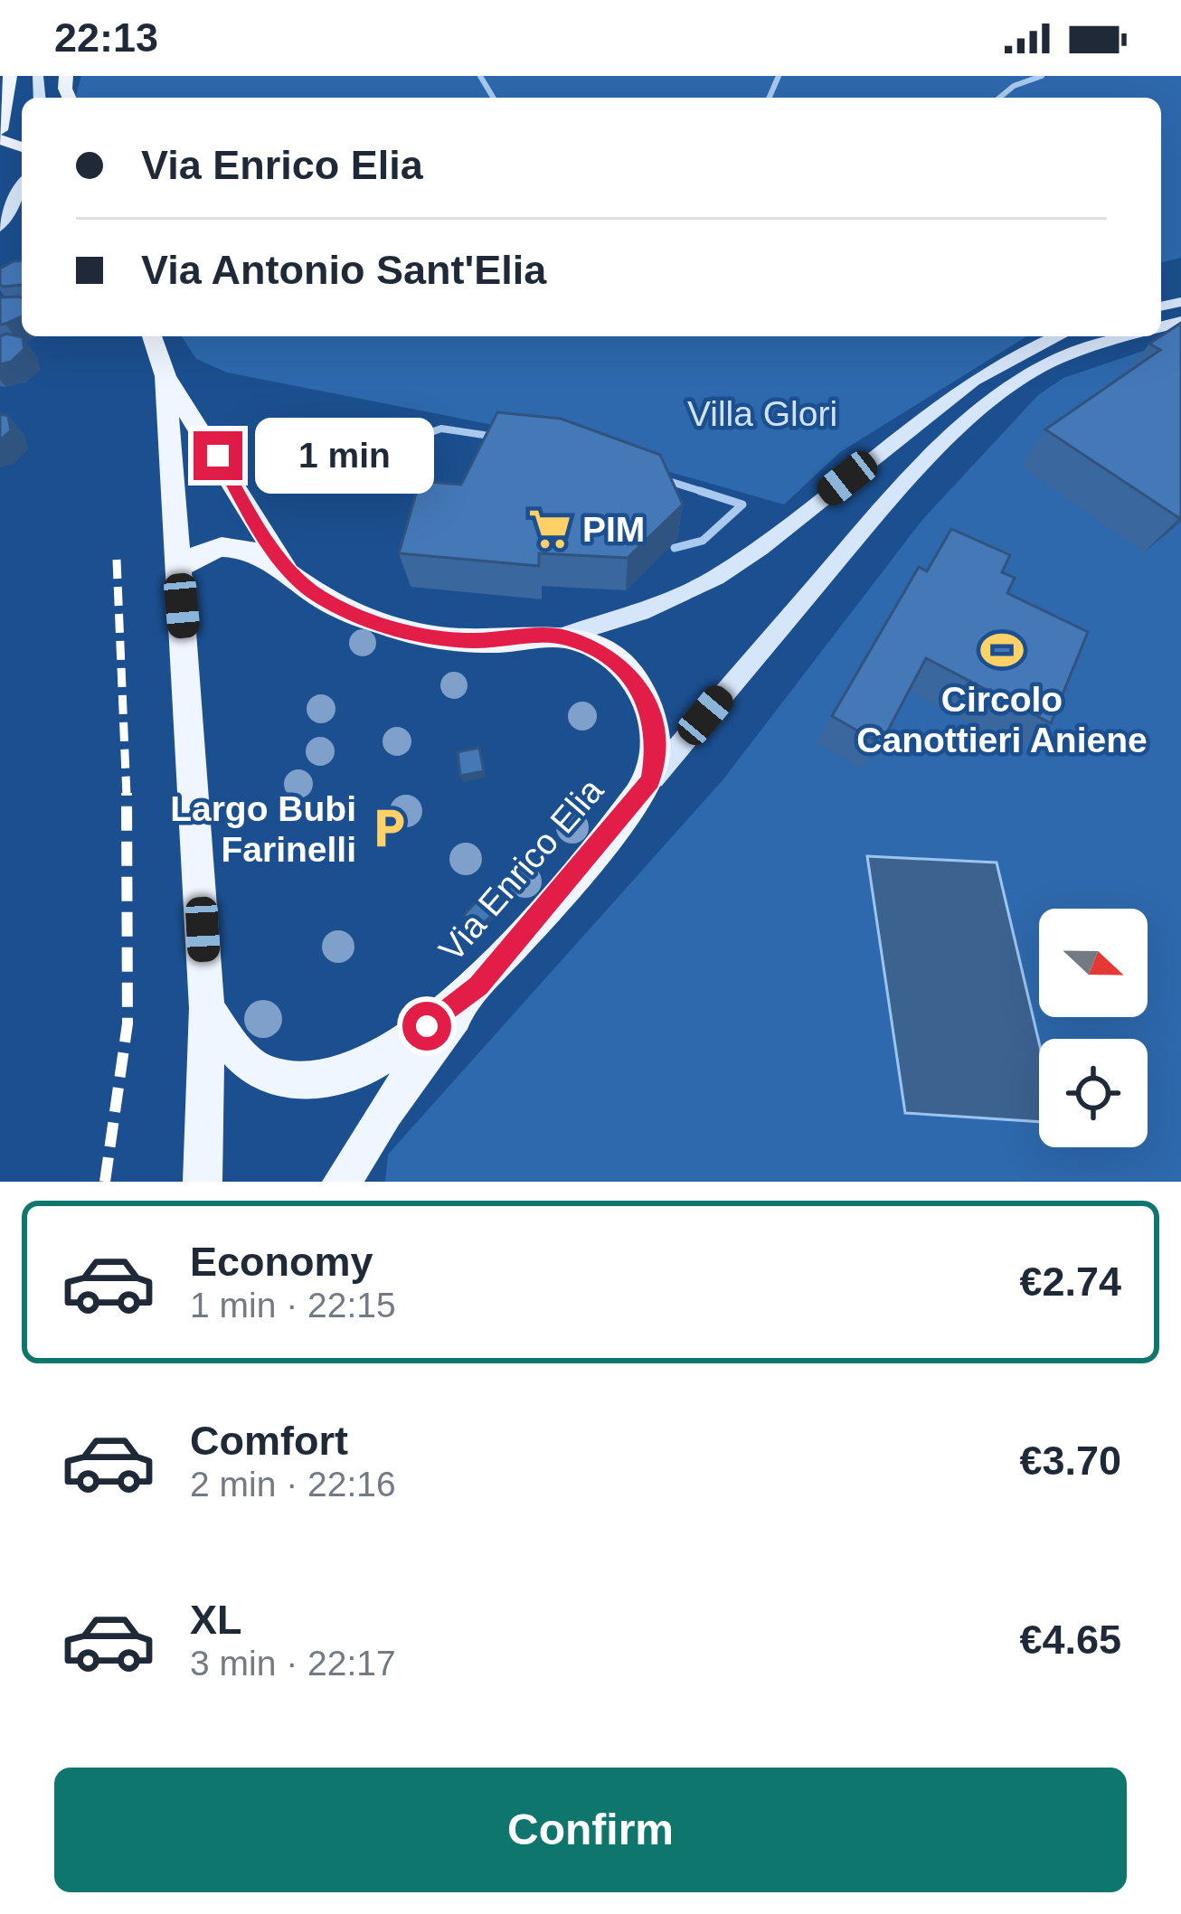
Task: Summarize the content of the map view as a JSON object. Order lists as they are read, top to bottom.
{
  "streets": {
    "main road": ["Via Enrico Elia"]
  },
  "parks": ["Villa Glori"],
  "places": {
    "supermarket": ["PIM"],
    "sports": ["Circolo Canottieri Aniene"],
    "parking": ["Largo Bubi Farinelli"]
  },
  "north": "right",
  "page": {
    "status": "22:13",
    "banner": ["Via Enrico Elia", "Via Antonio Sant'Elia"],
    "bubble": "1 min",
    "list": [
      {
        "name": "Economy",
        "note": "1 min · 22:15",
        "value": "€2.74"
      },
      {
        "name": "Comfort",
        "note": "2 min · 22:16",
        "value": "€3.70"
      },
      {
        "name": "XL",
        "note": "3 min · 22:17",
        "value": "€4.65"
      }
    ],
    "buttons": "Confirm"
  }
}
